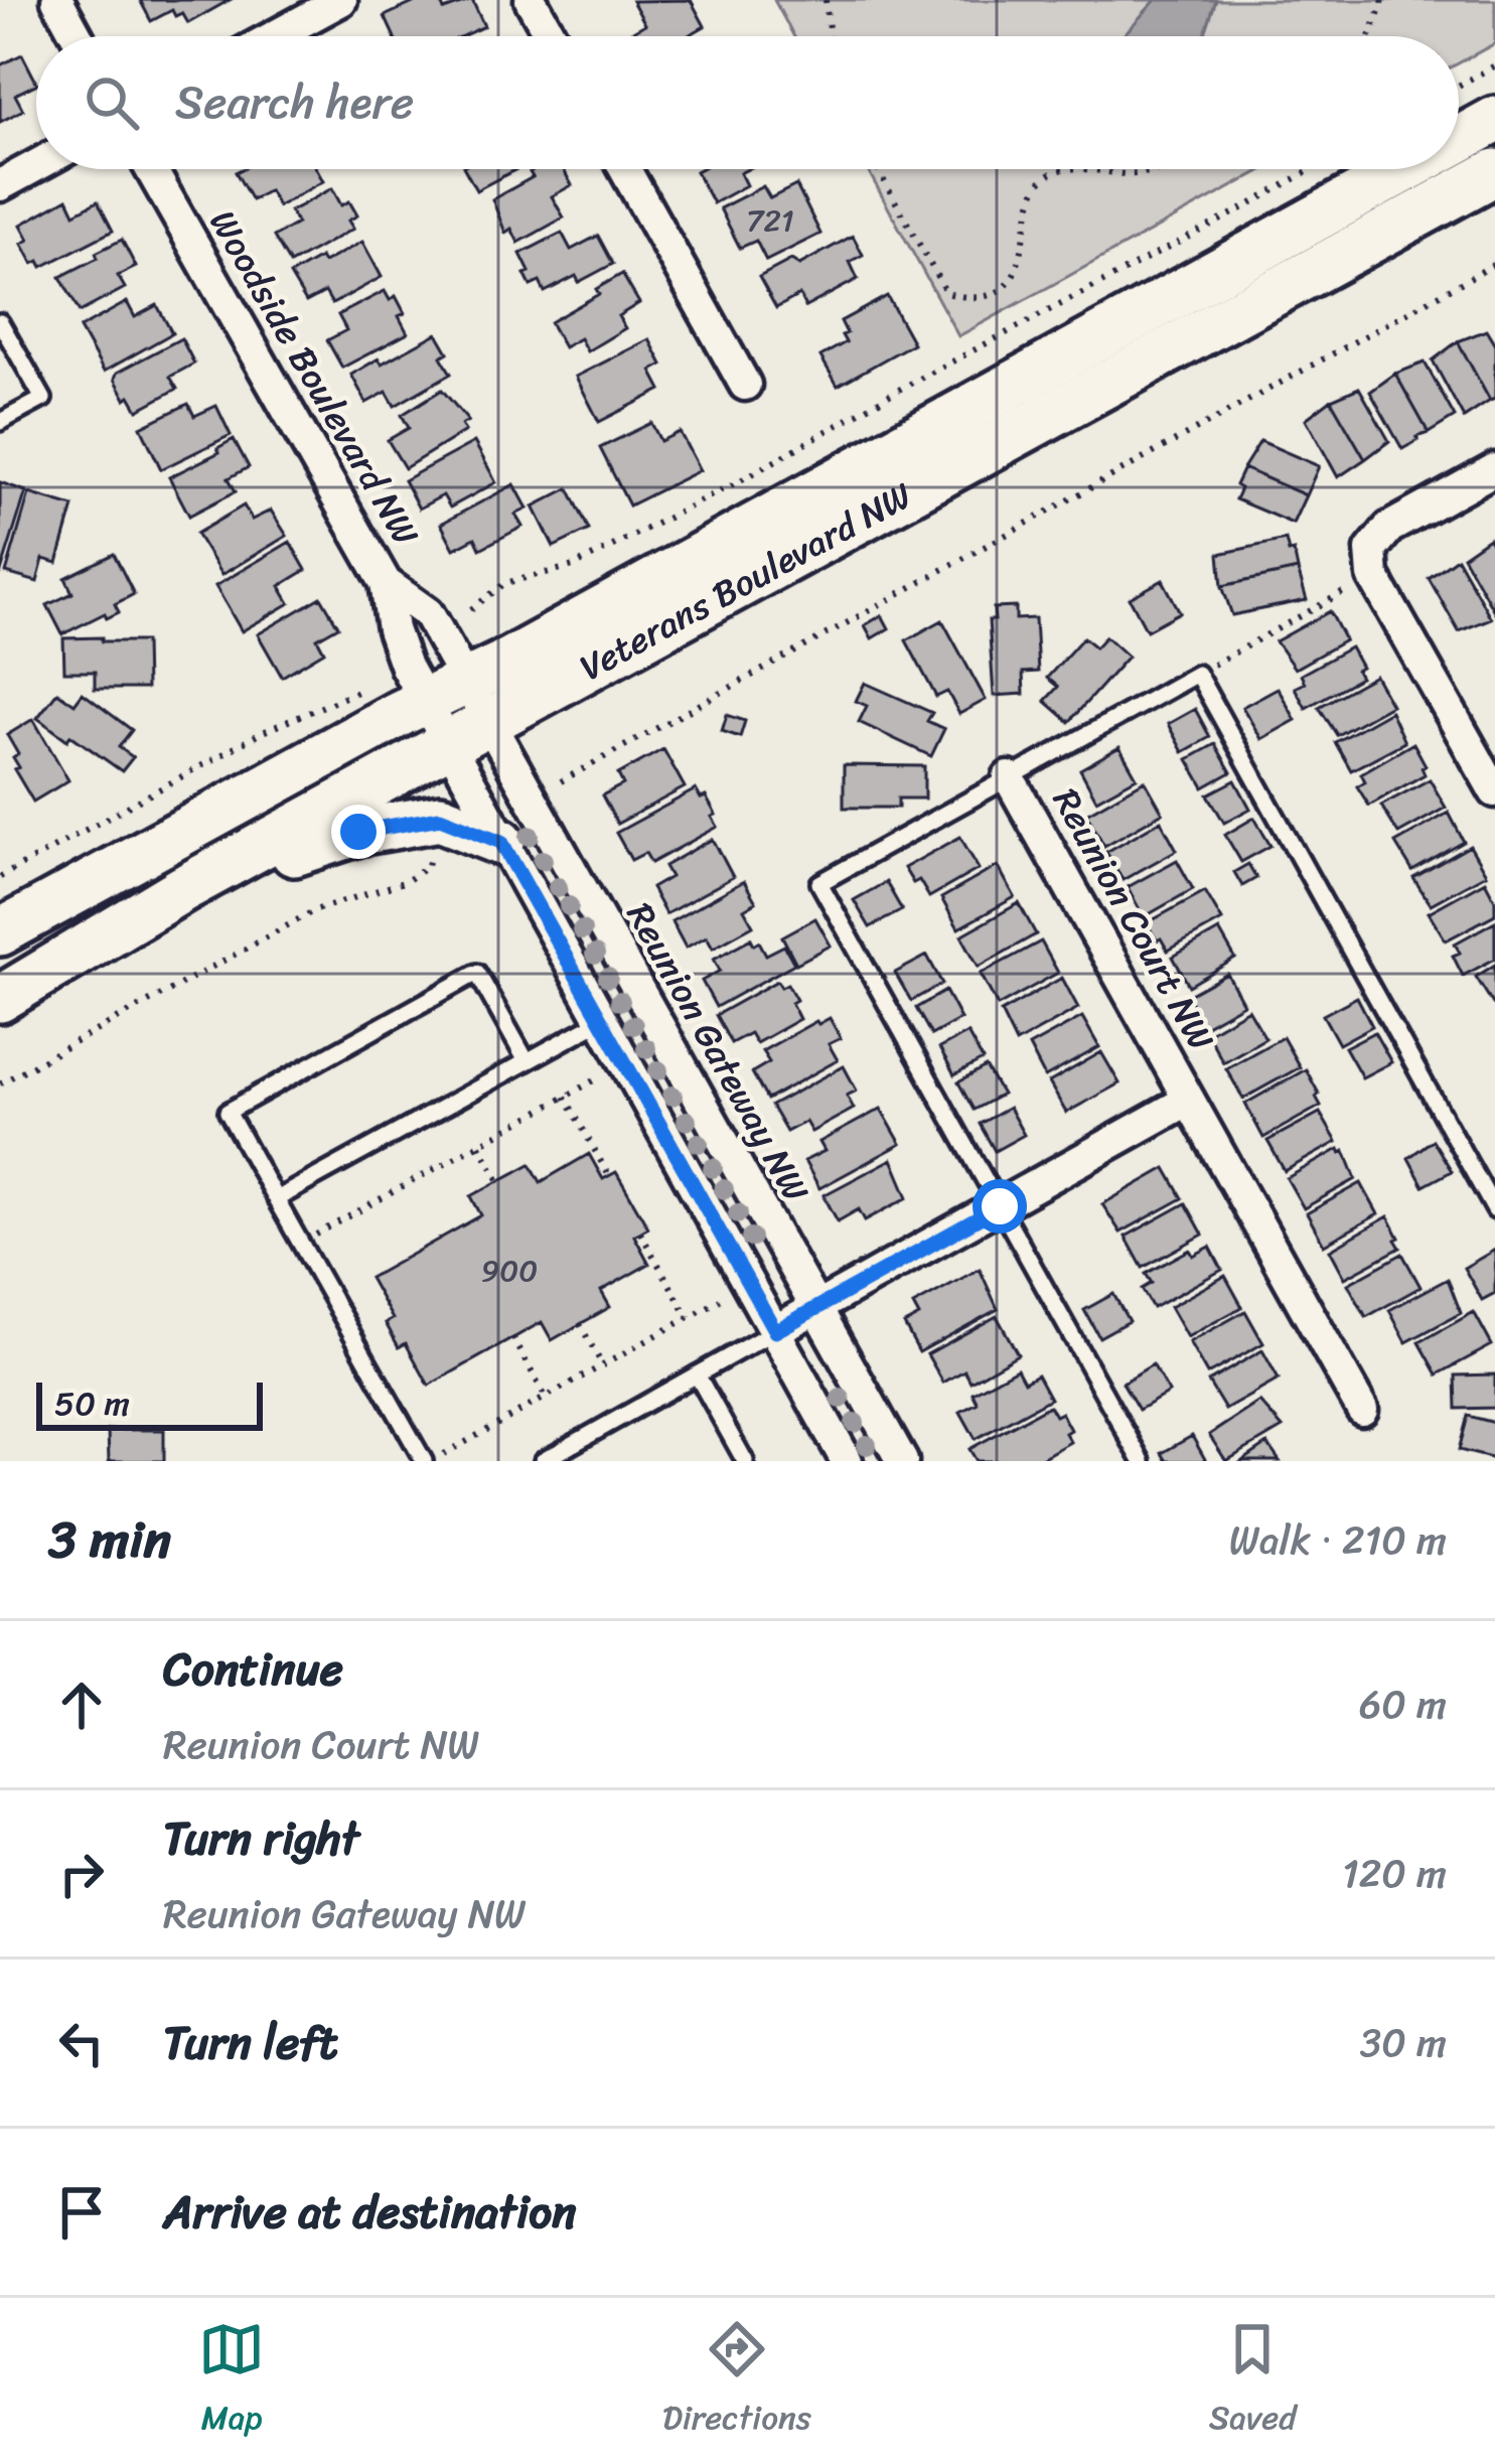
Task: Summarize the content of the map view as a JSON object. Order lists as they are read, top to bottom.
{
  "streets": {
    "main road": ["Veterans Boulevard NW"],
    "street": ["Woodside Boulevard NW", "Reunion Court NW", "Reunion Gateway NW"]
  },
  "crossings": [
    ["Woodside Boulevard NW", "Veterans Boulevard NW"],
    ["Woodside Boulevard NW", "Reunion Gateway NW"],
    ["Veterans Boulevard NW", "Reunion Gateway NW"],
    ["Reunion Court NW", "Reunion Gateway NW"]
  ],
  "house_numbers": ["721", "900"],
  "scale_bar": "50 m",
  "page": {
    "search": "Search here",
    "scale": "50 m",
    "heading": ["3 min", "Walk · 210 m"],
    "list": [
      ["Continue", "Reunion Court NW", "60 m"],
      ["Turn right", "Reunion Gateway NW", "120 m"],
      ["Turn left", "30 m"],
      "Arrive at destination"
    ],
    "nav": ["Map", "Directions", "Saved"]
  }
}
